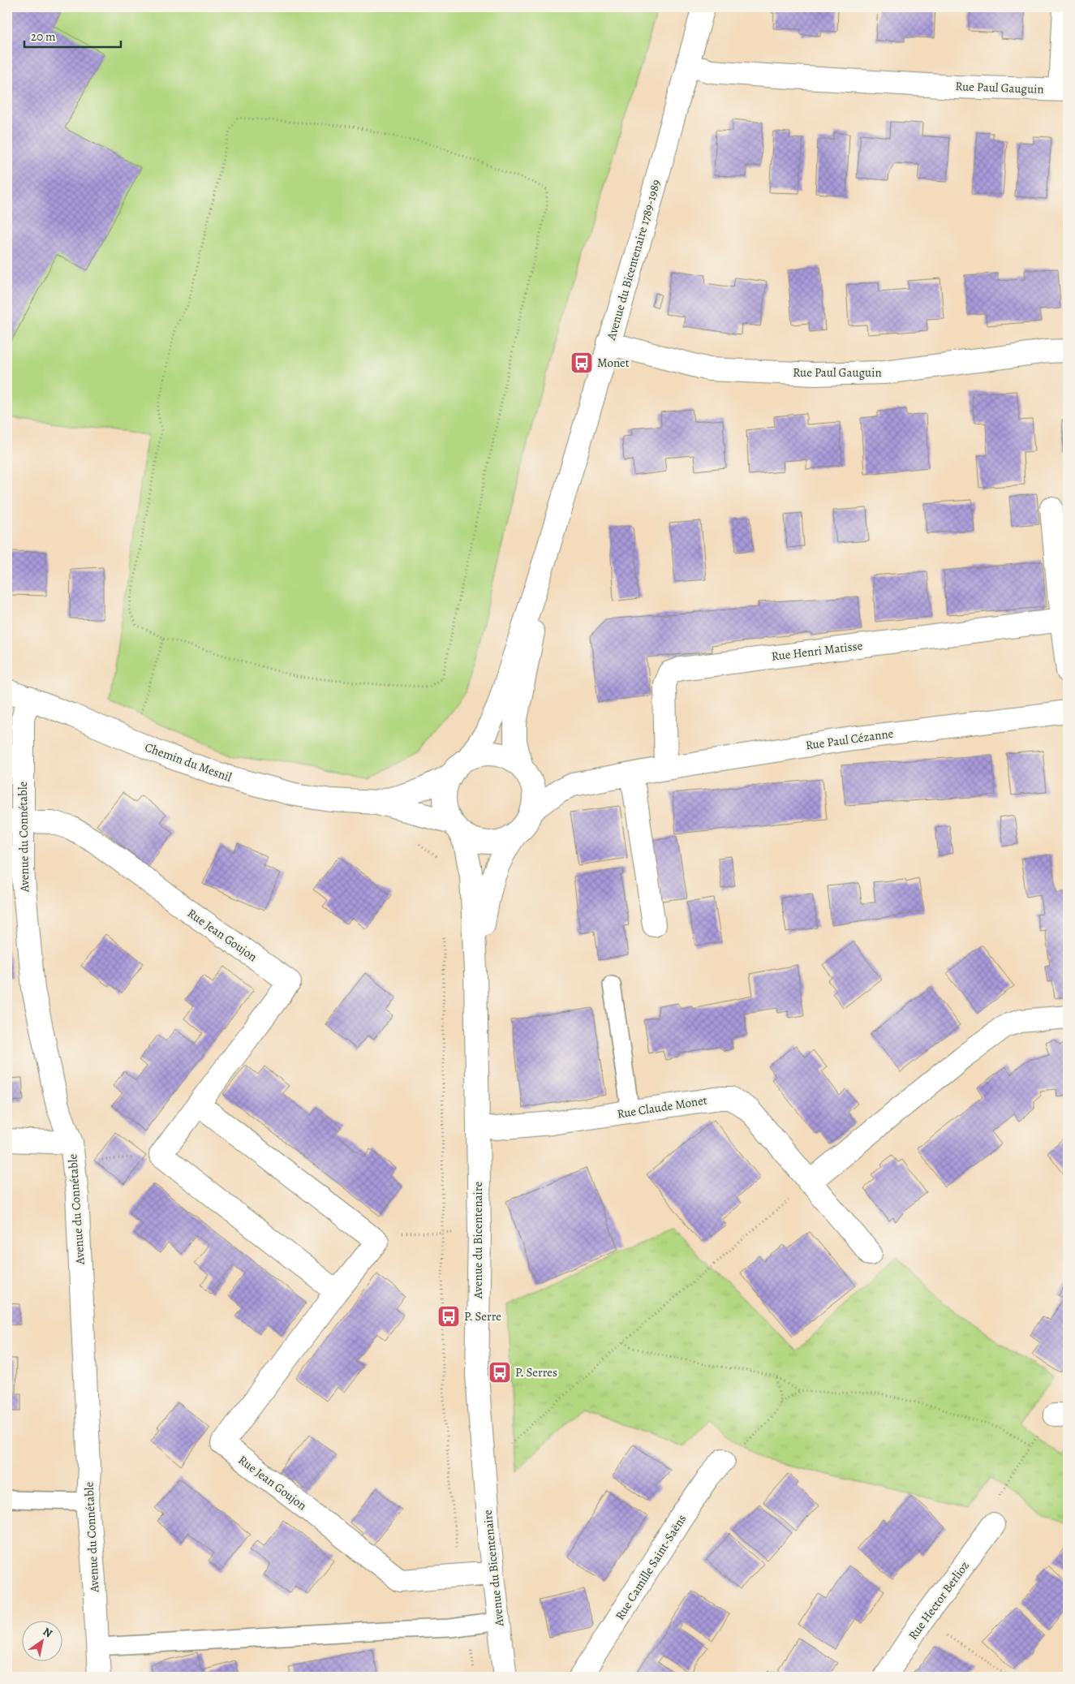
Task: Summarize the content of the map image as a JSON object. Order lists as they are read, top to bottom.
{
  "streets": {
    "street": [
      "Rue Paul Gauguin",
      "Avenue du Bicentenaire 1789-1989",
      "Rue Henri Matisse",
      "Rue Paul Cézanne",
      "Chemin du Mesnil",
      "Avenue du Connétable",
      "Rue Jean Goujon",
      "Rue Claude Monet",
      "Avenue du Bicentenaire",
      "Rue Camille Saint-Saëns",
      "Rue Hector Berlioz"
    ]
  },
  "crossings": [
    ["Rue Paul Gauguin", "Avenue du Bicentenaire 1789-1989"],
    ["Avenue du Bicentenaire 1789-1989", "Rue Paul Cézanne"],
    ["Avenue du Bicentenaire 1789-1989", "Chemin du Mesnil"],
    ["Avenue du Bicentenaire 1789-1989", "Avenue du Bicentenaire"],
    ["Rue Henri Matisse", "Rue Paul Cézanne"],
    ["Rue Paul Cézanne", "Chemin du Mesnil"],
    ["Rue Paul Cézanne", "Avenue du Bicentenaire"],
    ["Chemin du Mesnil", "Avenue du Connétable"],
    ["Chemin du Mesnil", "Avenue du Bicentenaire"],
    ["Avenue du Connétable", "Rue Jean Goujon"],
    ["Rue Jean Goujon", "Avenue du Bicentenaire"],
    ["Rue Claude Monet", "Avenue du Bicentenaire"]
  ],
  "places": {
    "bus stop": ["Monet", "P. Serre", "P. Serres"]
  },
  "scale_bar": "20 m",
  "north": "top right"
}
